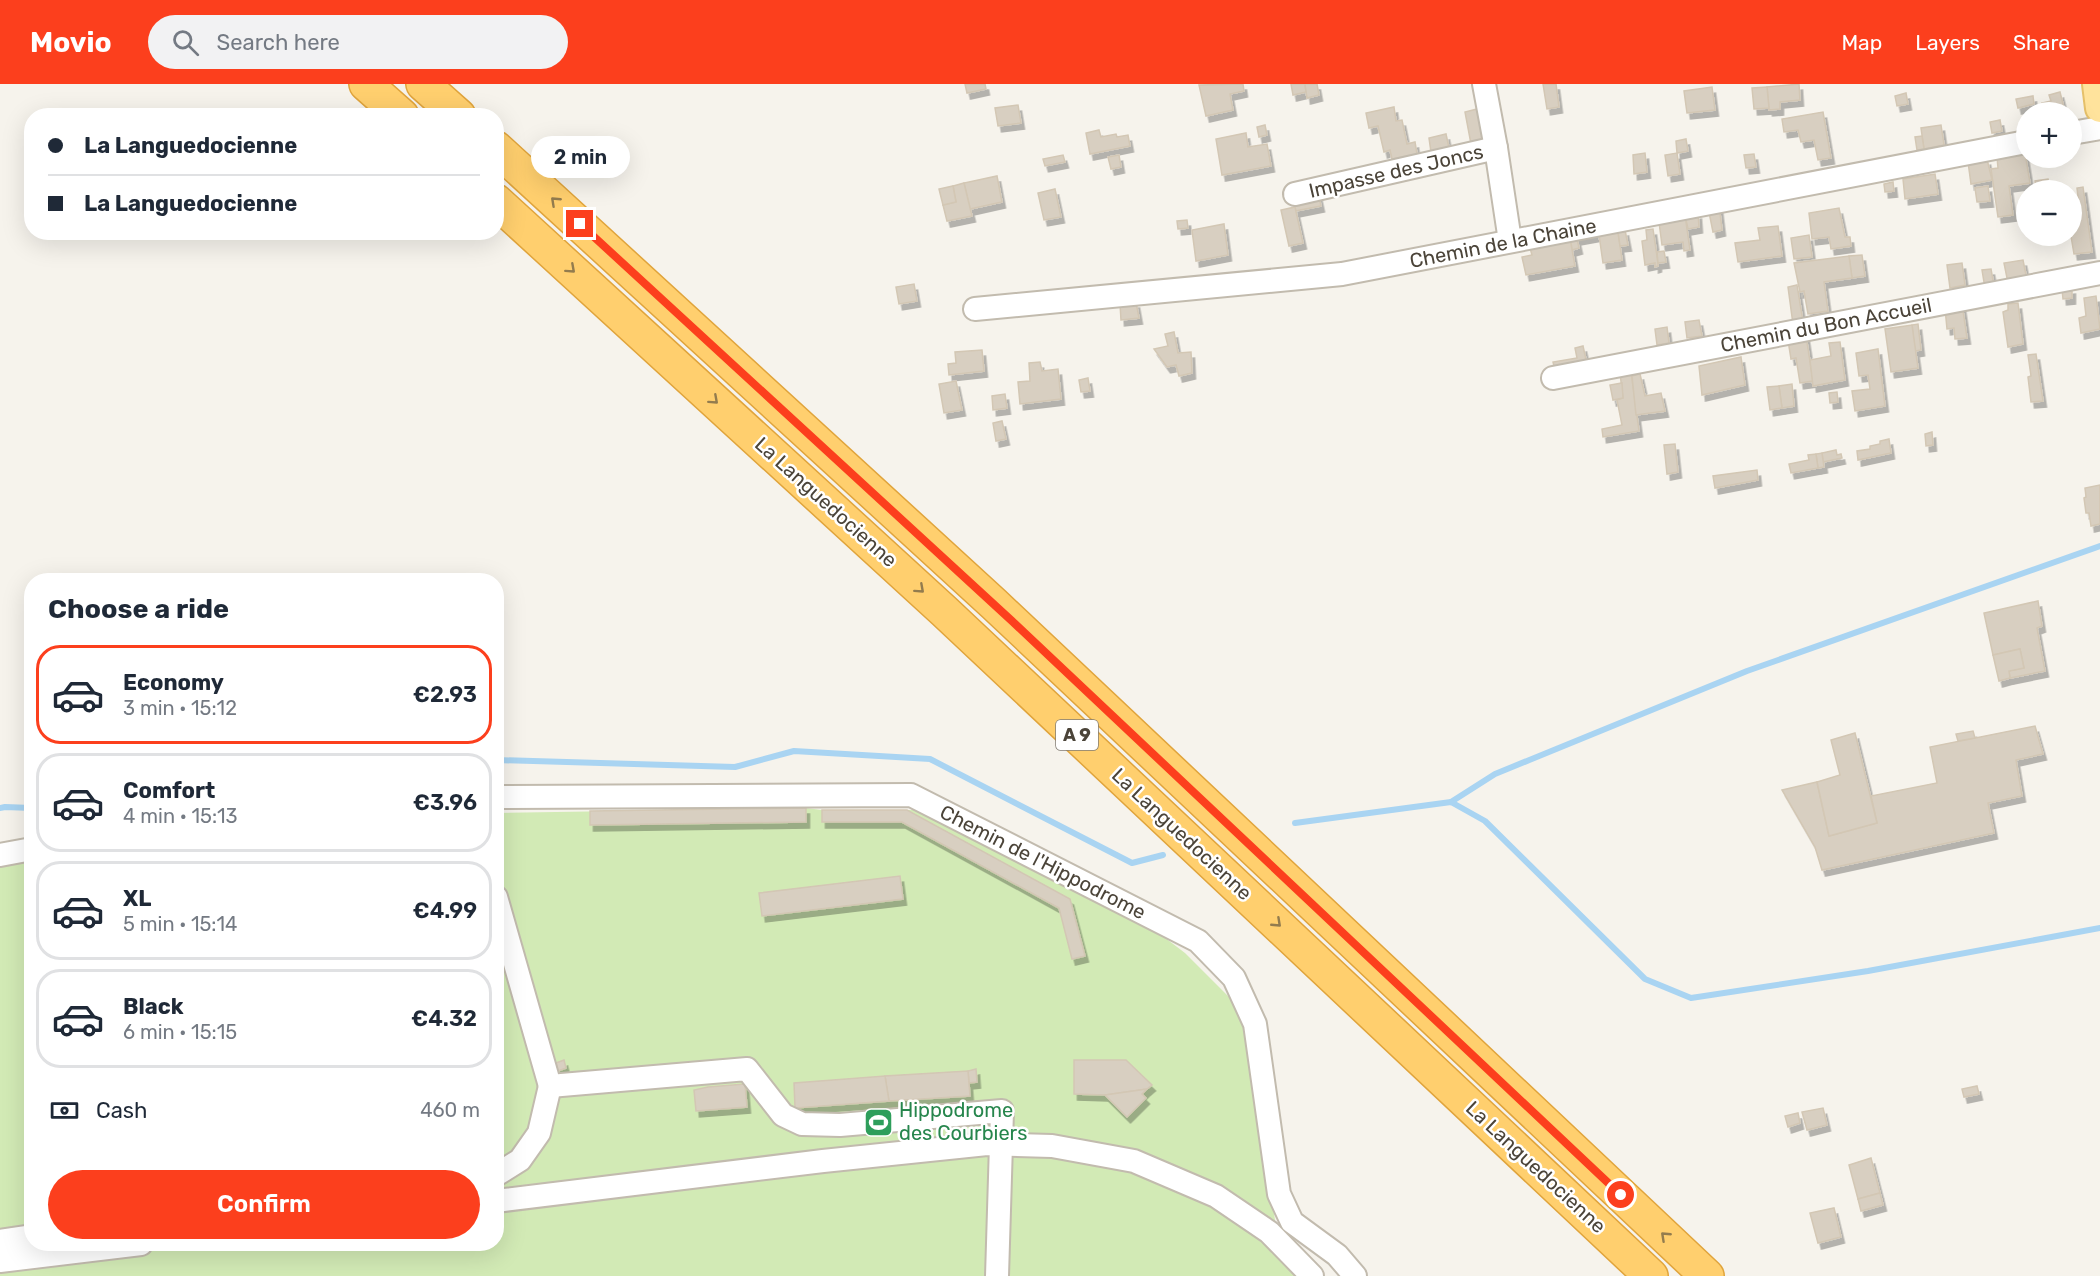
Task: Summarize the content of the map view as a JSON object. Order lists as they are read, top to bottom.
{
  "streets": {
    "highway": ["La Languedocienne", "A 9"],
    "street": [
      "Impasse des Joncs",
      "Chemin de la Chaine",
      "Chemin du Bon Accueil",
      "Chemin de l'Hippodrome"
    ]
  },
  "places": {
    "sports": ["Hippodrome des Courbiers"]
  },
  "page": {
    "header": "Movio",
    "search": "Search here",
    "nav": ["Map", "Layers", "Share"],
    "map_buttons": ["+", "−"],
    "banner": ["La Languedocienne", "La Languedocienne"],
    "bubble": "2 min",
    "heading": "Choose a ride",
    "list": [
      {
        "name": "Economy",
        "note": "3 min · 15:12",
        "value": "€2.93"
      },
      {
        "name": "Comfort",
        "note": "4 min · 15:13",
        "value": "€3.96"
      },
      {
        "name": "XL",
        "note": "5 min · 15:14",
        "value": "€4.99"
      },
      {
        "name": "Black",
        "note": "6 min · 15:15",
        "value": "€4.32"
      }
    ],
    "pay": ["Cash", "460 m"],
    "buttons": "Confirm"
  }
}
